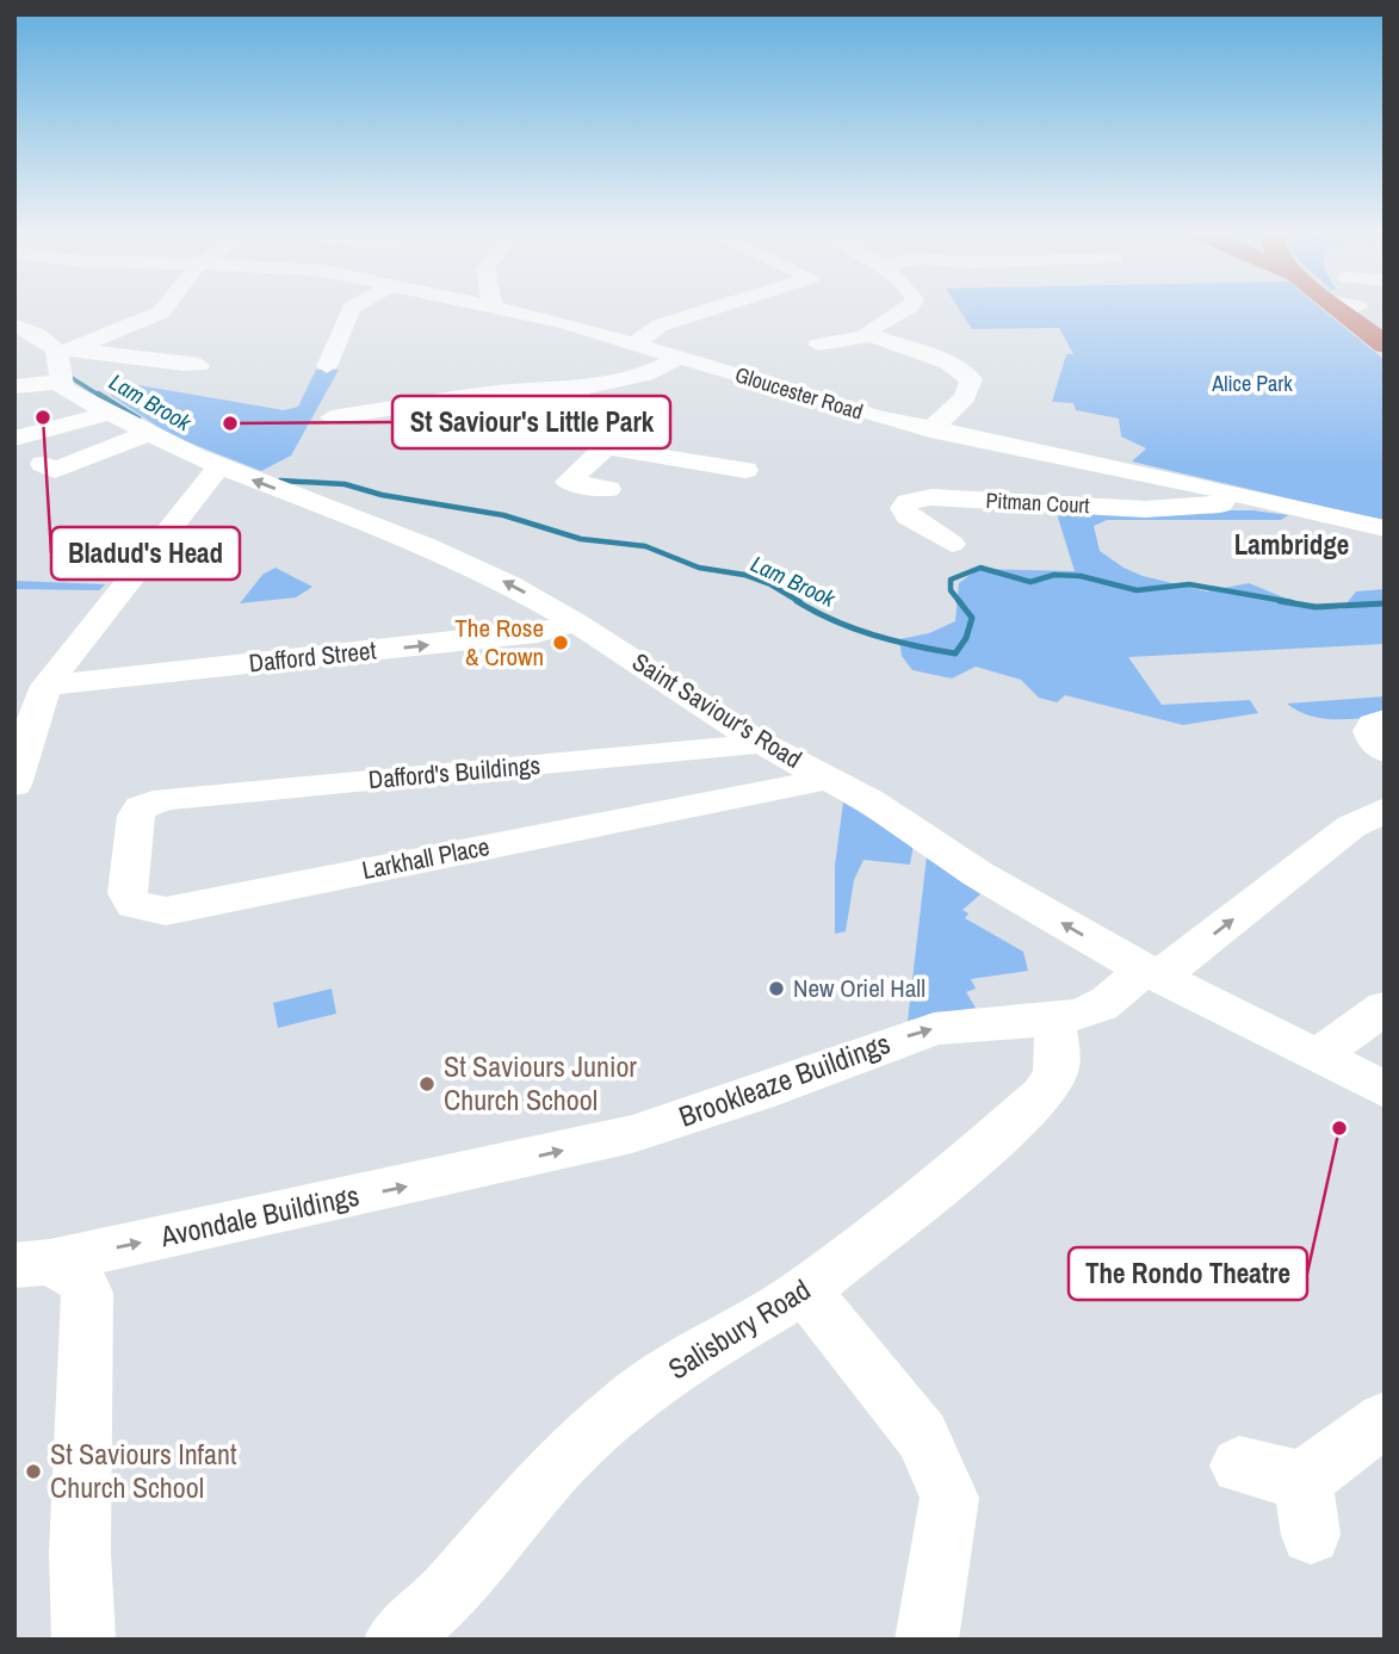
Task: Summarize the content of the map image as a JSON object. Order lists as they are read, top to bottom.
{
  "streets": {
    "street": [
      "Gloucester Road",
      "Pitman Court",
      "Dafford Street",
      "Saint Saviour's Road",
      "Dafford's Buildings",
      "Larkhall Place",
      "Brookleaze Buildings",
      "Avondale Buildings",
      "Salisbury Road"
    ]
  },
  "crossings": [
    ["Gloucester Road", "Pitman Court"],
    ["Dafford Street", "Saint Saviour's Road"],
    ["Saint Saviour's Road", "Dafford's Buildings"],
    ["Saint Saviour's Road", "Larkhall Place"],
    ["Saint Saviour's Road", "Brookleaze Buildings"],
    ["Dafford's Buildings", "Larkhall Place"],
    ["Brookleaze Buildings", "Avondale Buildings"],
    ["Brookleaze Buildings", "Salisbury Road"]
  ],
  "one_way": ["Saint Saviour's Road", "Brookleaze Buildings", "Avondale Buildings"],
  "districts": ["Lambridge"],
  "water": ["Lam Brook"],
  "parks": ["Alice Park"],
  "places": [
    "Bladud's Head",
    "St Saviour's Little Park",
    "The Rose & Crown",
    "New Oriel Hall",
    "St Saviours Junior Church School",
    "The Rondo Theatre",
    "St Saviours Infant Church School"
  ]
}
